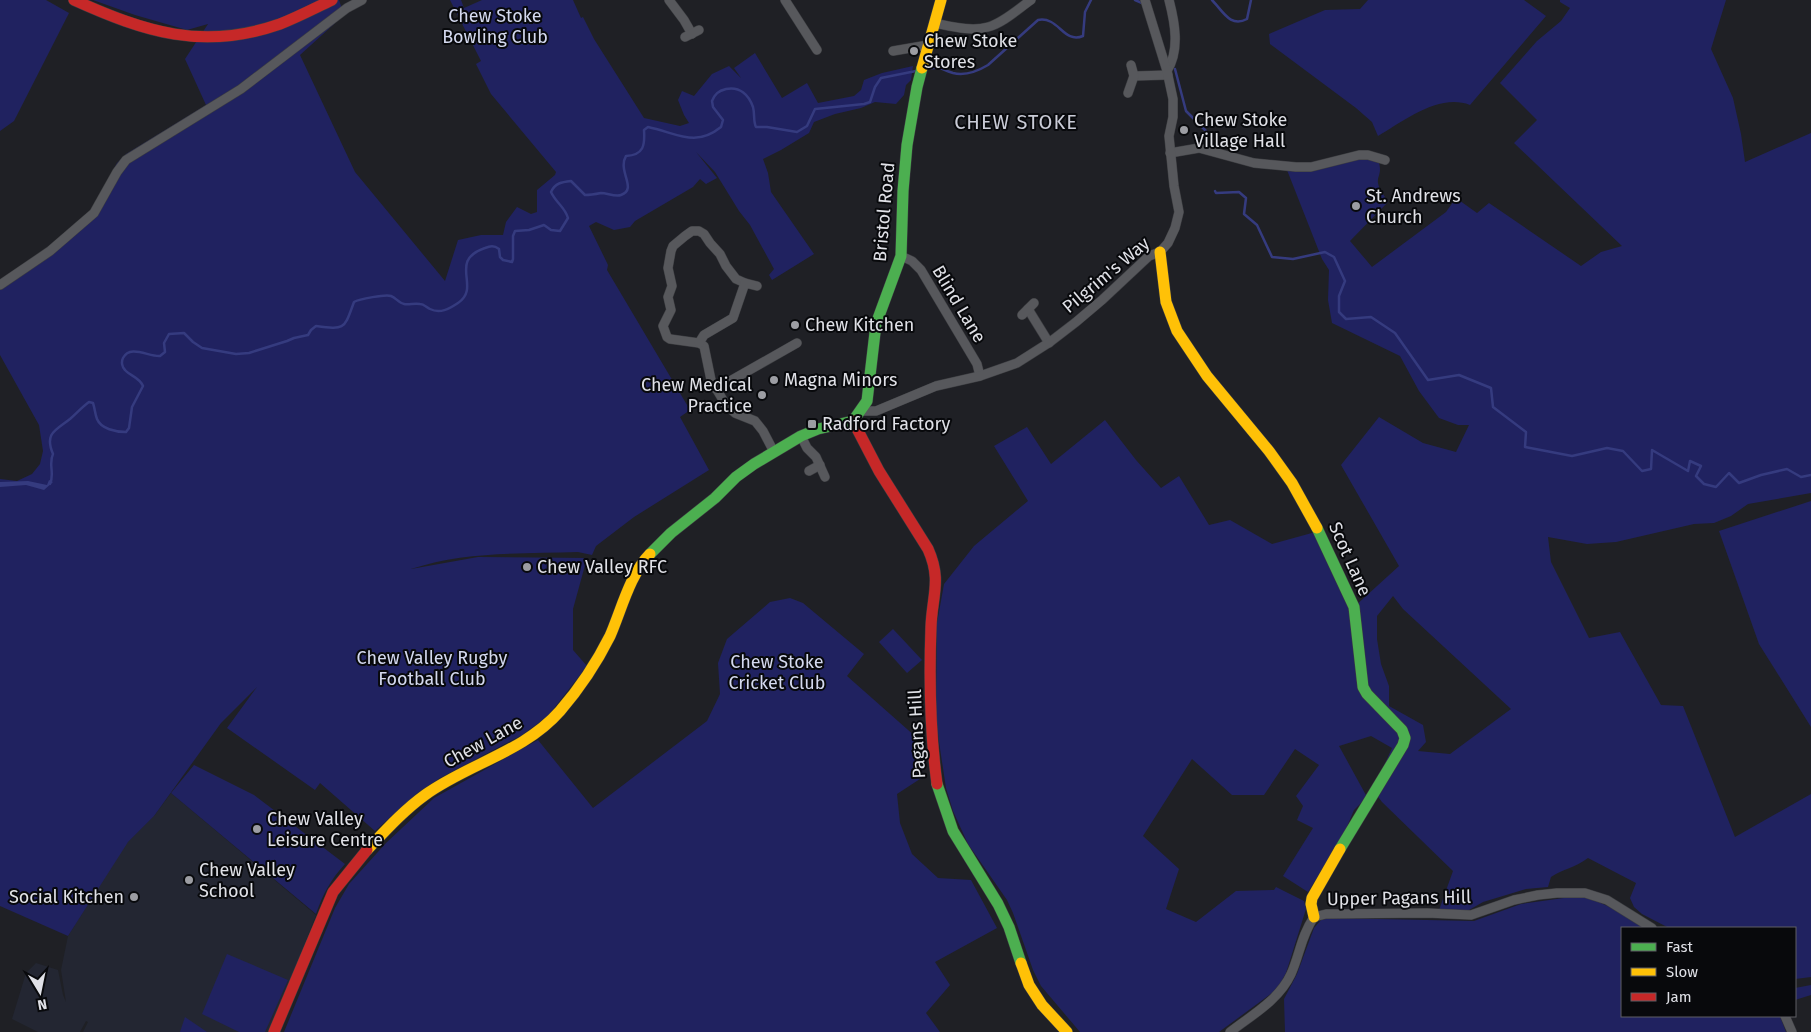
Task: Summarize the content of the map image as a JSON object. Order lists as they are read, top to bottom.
{
  "streets": {
    "street": [
      "Bristol Road",
      "Pilgrim's Way",
      "Blind Lane",
      "Scot Lane",
      "Pagans Hill",
      "Chew Lane",
      "Upper Pagans Hill"
    ]
  },
  "crossings": [
    ["Bristol Road", "Pilgrim's Way"],
    ["Bristol Road", "Blind Lane"],
    ["Bristol Road", "Pagans Hill"],
    ["Bristol Road", "Chew Lane"],
    ["Pilgrim's Way", "Blind Lane"],
    ["Pilgrim's Way", "Scot Lane"],
    ["Scot Lane", "Upper Pagans Hill"],
    ["Pagans Hill", "Chew Lane"]
  ],
  "districts": ["CHEW STOKE"],
  "parks": ["Chew Stoke Bowling Club", "Chew Valley Rugby Football Club", "Chew Stoke Cricket Club"],
  "places": {
    "other": [
      "Chew Stoke Stores",
      "Chew Stoke Village Hall",
      "St. Andrews Church",
      "Chew Kitchen",
      "Magna Minors",
      "Chew Medical Practice",
      "Chew Valley RFC",
      "Chew Valley Leisure Centre",
      "Chew Valley School",
      "Social Kitchen"
    ],
    "transit": ["Radford Factory"]
  },
  "legend": ["Fast", "Slow", "Jam"],
  "north": "bottom"
}
